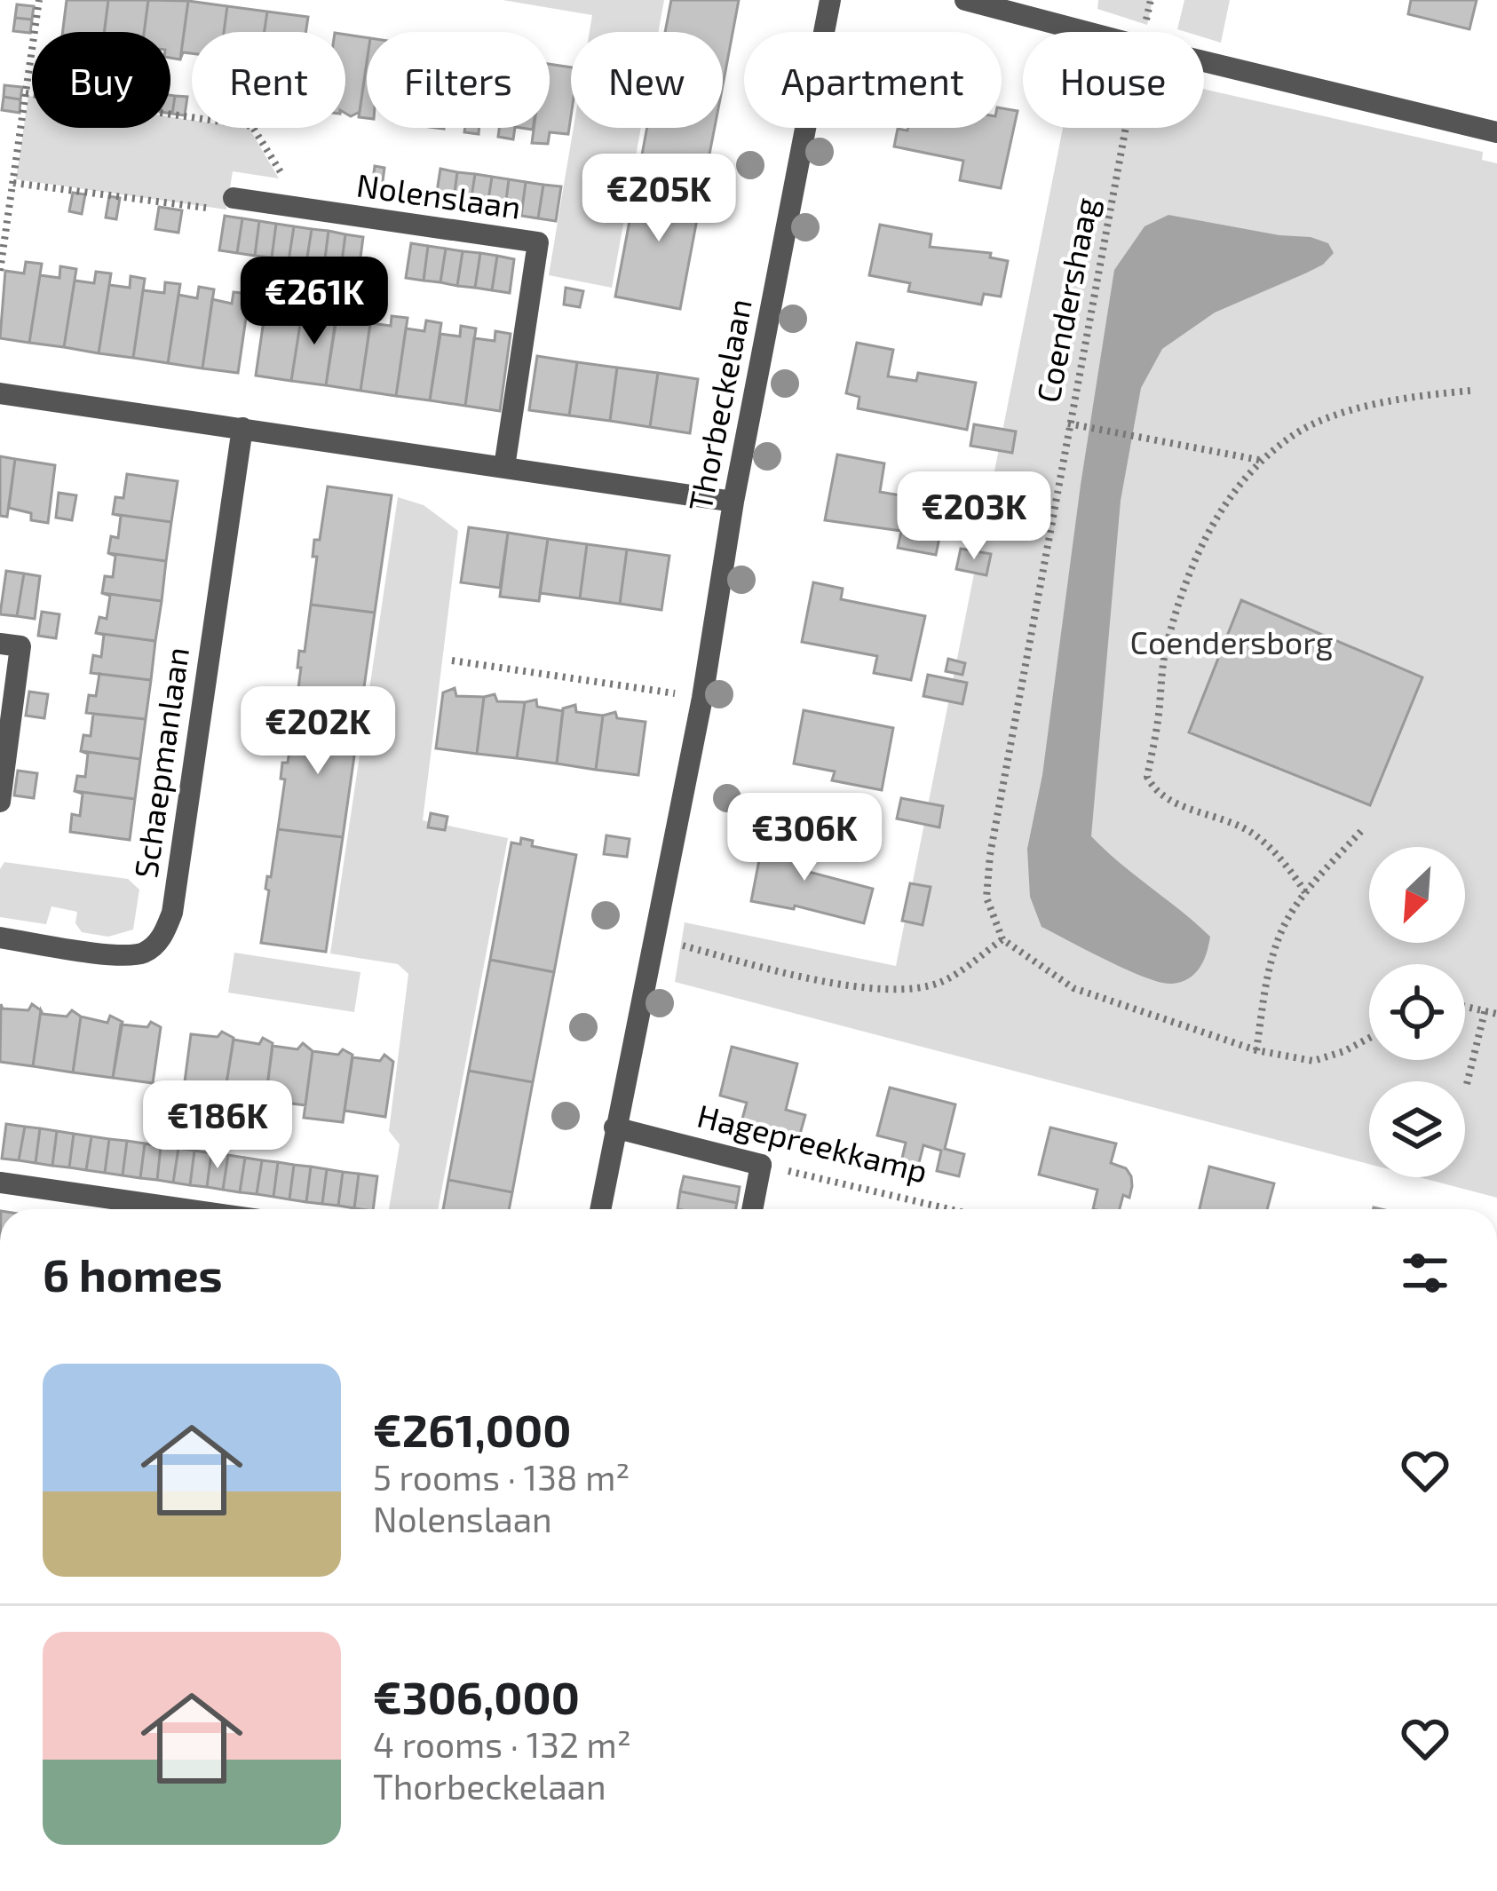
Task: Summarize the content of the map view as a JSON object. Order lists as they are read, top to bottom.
{
  "streets": {
    "street": [
      "Nolenslaan",
      "Thorbeckelaan",
      "Schaepmanlaan",
      "Hagepreekkamp"
    ],
    "path": ["Coendershaag"]
  },
  "crossings": [
    ["Thorbeckelaan", "Hagepreekkamp"]
  ],
  "parks": ["Coendersborg"],
  "north": "bottom left",
  "page": {
    "chip": [
      "Buy",
      "Rent",
      "Filters",
      "New",
      "Apartment",
      "House"
    ],
    "price": [
      "€205K",
      "€261K",
      "€203K",
      "€202K",
      "€306K",
      "€186K"
    ],
    "heading": "6 homes",
    "list": [
      {
        "name": "€261,000",
        "note": "5 rooms · 138 m² · Nolenslaan"
      },
      {
        "name": "€306,000",
        "note": "4 rooms · 132 m² · Thorbeckelaan"
      }
    ]
  }
}
